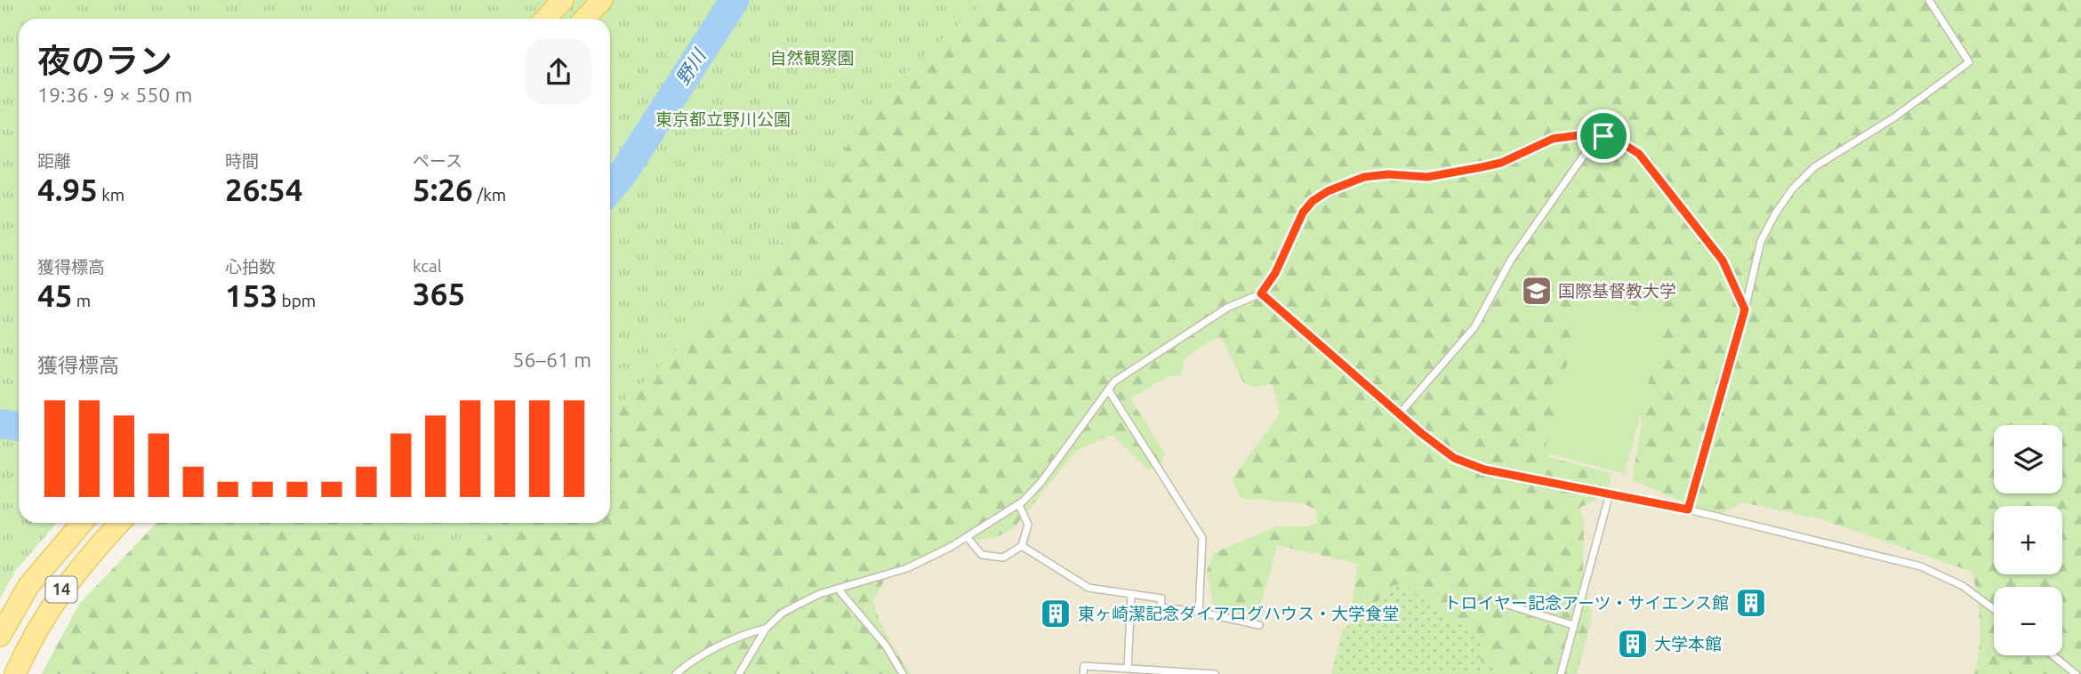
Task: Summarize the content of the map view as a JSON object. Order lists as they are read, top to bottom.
{
  "streets": {
    "main road": ["14"]
  },
  "water": ["野川"],
  "parks": ["自然観察園", "東京都立野川公園"],
  "places": {
    "school or university": ["国際基督教大学"],
    "building": ["トロイヤー記念アーツ・サイエンス館", "東ヶ崎潔記念ダイアログハウス・大学食堂", "大学本館"]
  },
  "page": {
    "heading": ["夜のラン", "19:36 · 9 × 550 m"],
    "stats": [
      ["距離", "4.95 km"],
      ["時間", "26:54"],
      ["ペース", "5:26 /km"],
      ["獲得標高", "45 m"],
      ["心拍数", "153 bpm"],
      ["kcal", "365"]
    ],
    "chart": ["獲得標高", "56–61 m"],
    "map_buttons": ["+", "−"]
  }
}
